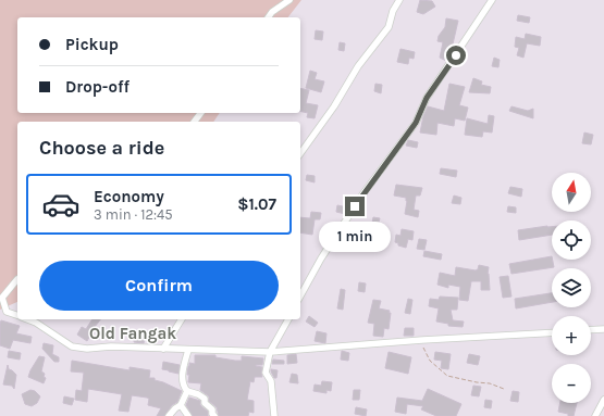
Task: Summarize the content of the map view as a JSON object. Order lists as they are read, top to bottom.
{
  "districts": ["Old Fangak"],
  "north": "top",
  "page": {
    "banner": ["Pickup", "Drop-off"],
    "heading": "Choose a ride",
    "map_buttons": ["+", "−"],
    "list": [
      {
        "name": "Economy",
        "note": "3 min · 12:45",
        "value": "$1.07"
      }
    ],
    "bubble": "1 min",
    "buttons": "Confirm"
  }
}
